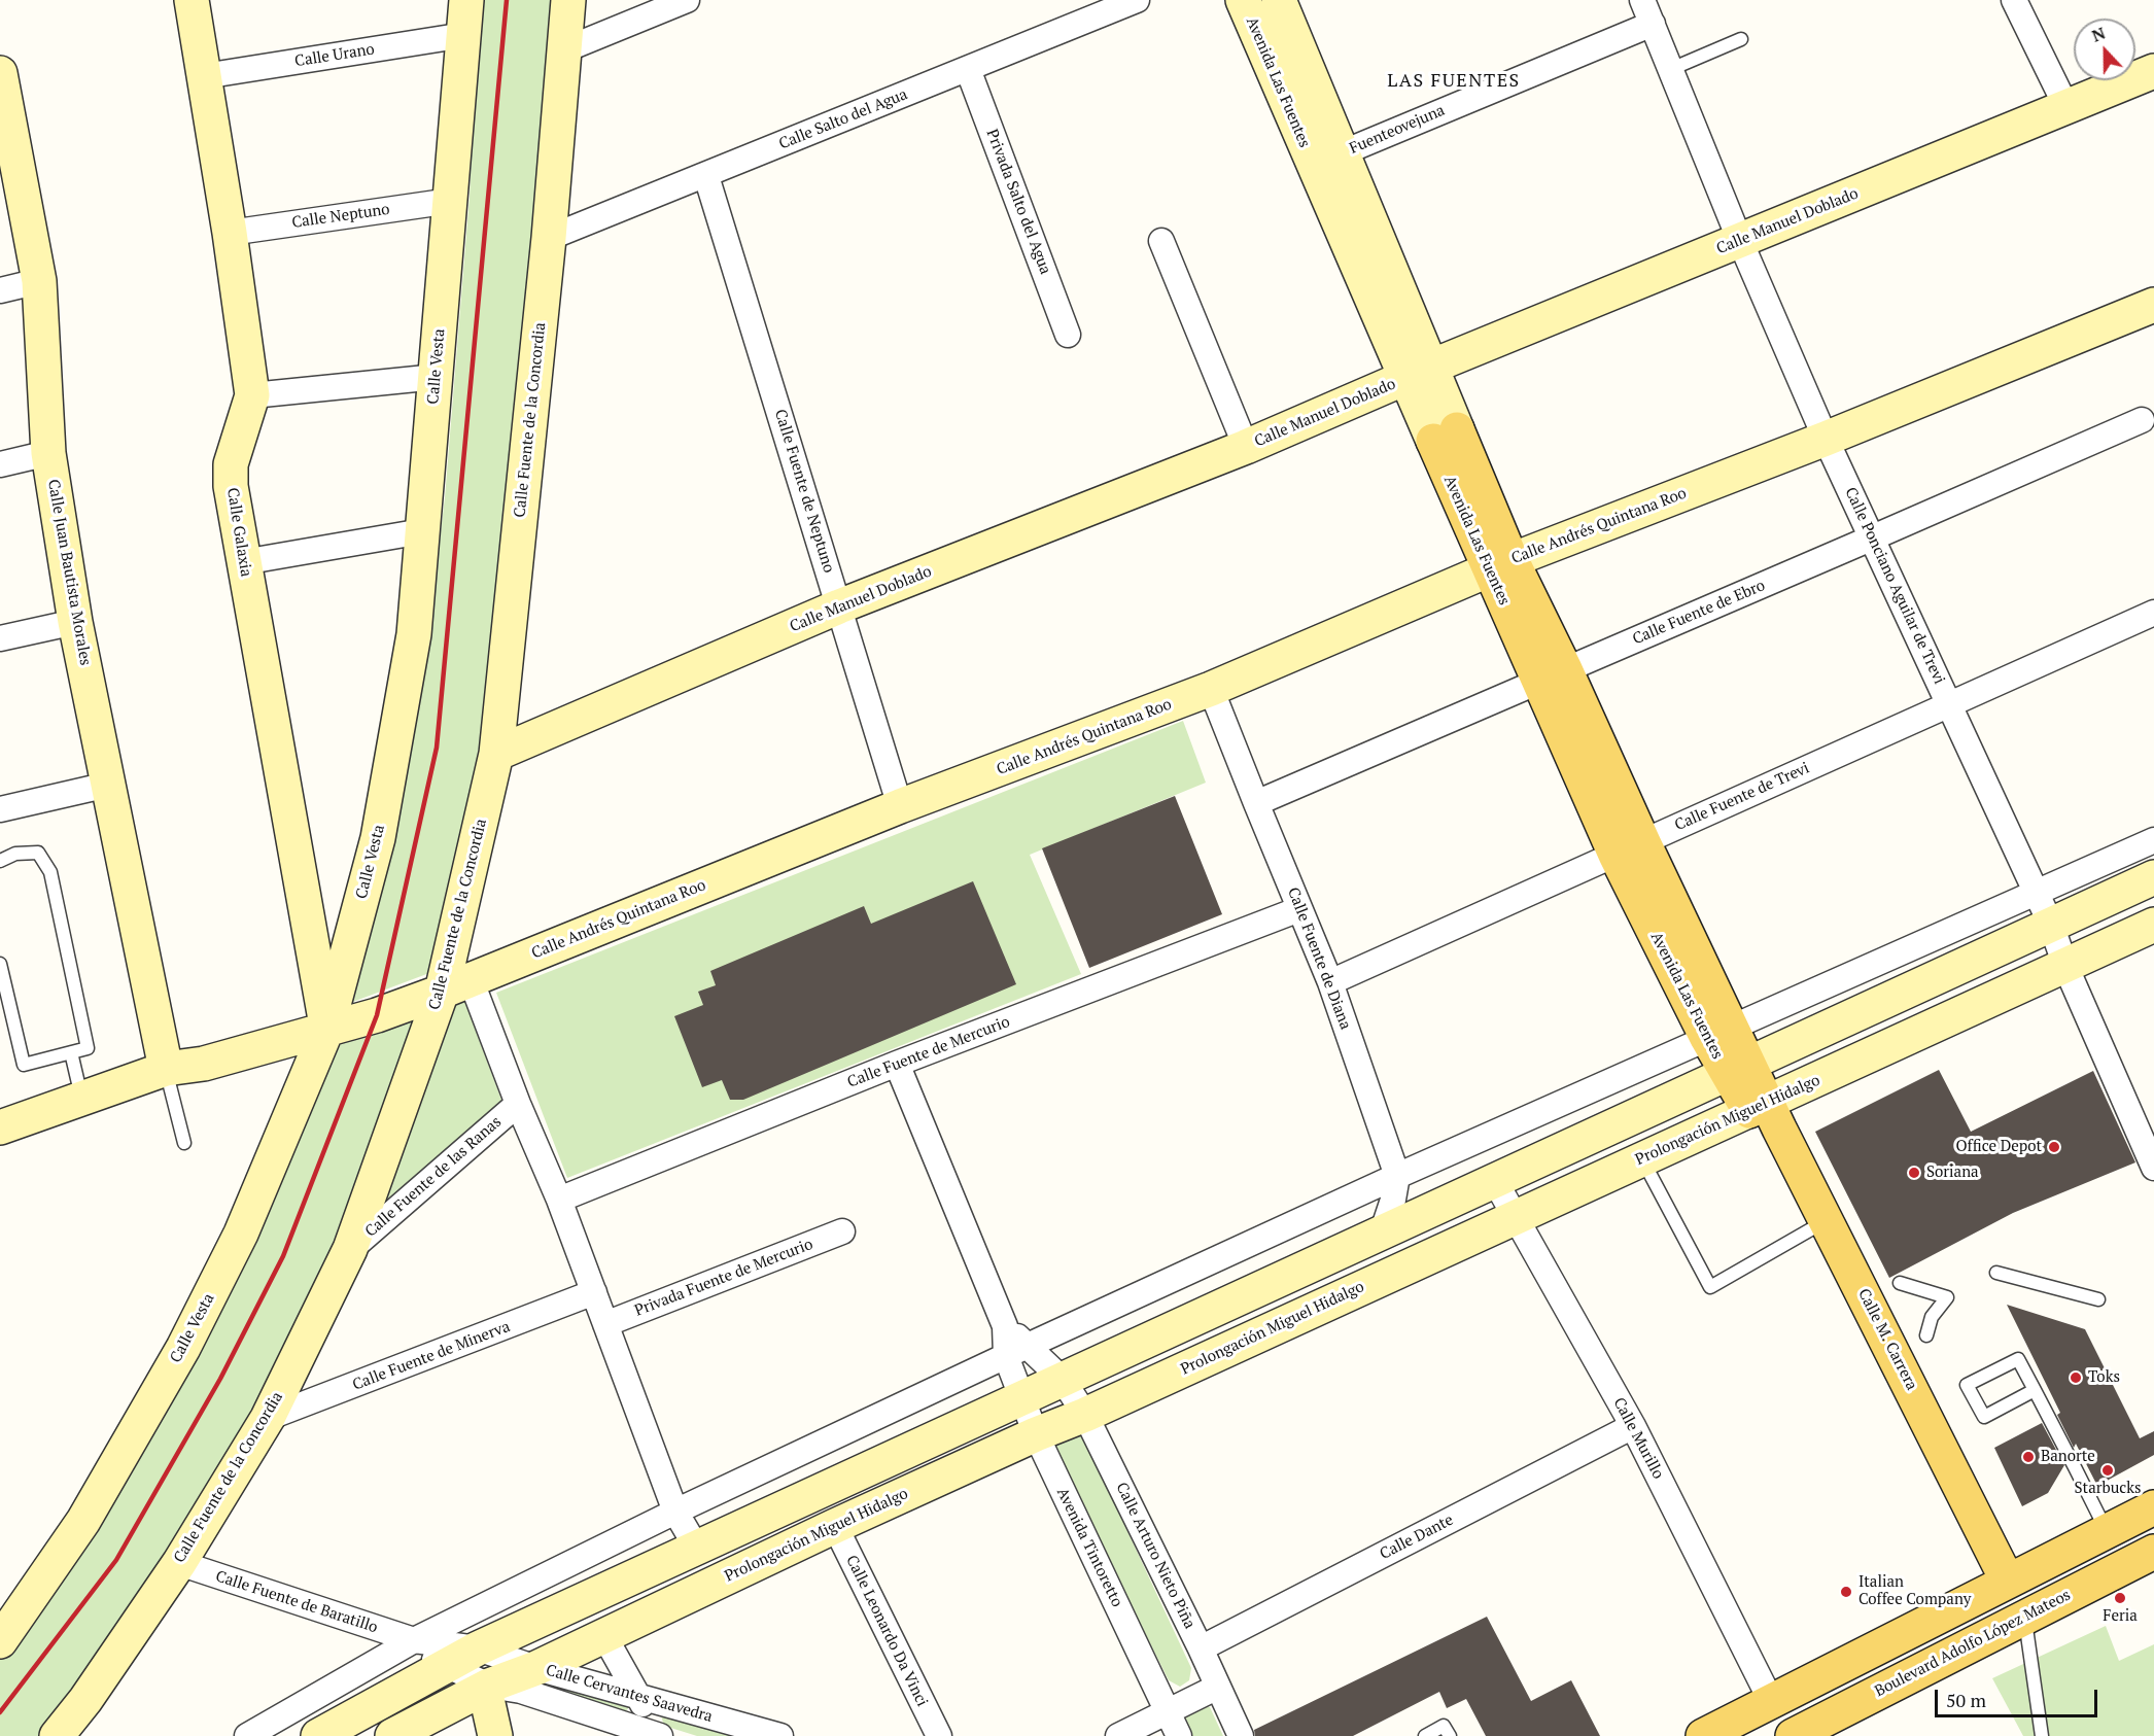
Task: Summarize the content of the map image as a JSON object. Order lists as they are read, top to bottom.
{
  "streets": {
    "main road": [
      "Avenida Las Fuentes",
      "Calle Manuel Doblado",
      "Calle Vesta",
      "Calle Fuente de la Concordia",
      "Calle Andrés Quintana Roo",
      "Calle Galaxia",
      "Calle Juan Bautista Morales",
      "Prolongación Miguel Hidalgo",
      "Calle M. Carrera",
      "Boulevard Adolfo López Mateos"
    ],
    "street": [
      "Calle Urano",
      "Calle Salto del Agua",
      "Fuenteovejuna",
      "Privada Salto del Agua",
      "Calle Neptuno",
      "Calle Fuente de Neptuno",
      "Calle Ponciano Aguilar de Trevi",
      "Calle Fuente de Ebro",
      "Calle Fuente de Trevi",
      "Calle Fuente de Diana",
      "Calle Fuente de Mercurio",
      "Calle Fuente de las Ranas",
      "Privada Fuente de Mercurio",
      "Calle Fuente de Minerva",
      "Calle Murillo",
      "Calle Dante",
      "Avenida Tintoretto",
      "Calle Arturo Nieto Piña",
      "Calle Fuente de Baratillo",
      "Calle Leonardo Da Vinci",
      "Calle Cervantes Saavedra"
    ]
  },
  "crossings": [
    ["Calle Urano", "Calle Vesta"],
    ["Calle Urano", "Calle Galaxia"],
    ["Avenida Las Fuentes", "Fuenteovejuna"],
    ["Avenida Las Fuentes", "Calle Manuel Doblado"],
    ["Avenida Las Fuentes", "Calle Andrés Quintana Roo"],
    ["Avenida Las Fuentes", "Calle Fuente de Ebro"],
    ["Avenida Las Fuentes", "Calle Fuente de Trevi"],
    ["Avenida Las Fuentes", "Calle M. Carrera"],
    ["Calle Salto del Agua", "Privada Salto del Agua"],
    ["Calle Salto del Agua", "Calle Fuente de la Concordia"],
    ["Calle Salto del Agua", "Calle Fuente de Neptuno"],
    ["Fuenteovejuna", "Calle Ponciano Aguilar de Trevi"],
    ["Calle Neptuno", "Calle Vesta"],
    ["Calle Neptuno", "Calle Galaxia"],
    ["Calle Manuel Doblado", "Calle Fuente de la Concordia"],
    ["Calle Manuel Doblado", "Calle Fuente de Neptuno"],
    ["Calle Manuel Doblado", "Calle Ponciano Aguilar de Trevi"],
    ["Calle Vesta", "Calle Andrés Quintana Roo"],
    ["Calle Vesta", "Calle Galaxia"],
    ["Calle Fuente de la Concordia", "Calle Andrés Quintana Roo"],
    ["Calle Fuente de la Concordia", "Calle Fuente de las Ranas"],
    ["Calle Fuente de la Concordia", "Calle Fuente de Minerva"],
    ["Calle Fuente de la Concordia", "Calle Fuente de Baratillo"],
    ["Calle Fuente de Neptuno", "Calle Andrés Quintana Roo"],
    ["Calle Andrés Quintana Roo", "Calle Galaxia"],
    ["Calle Andrés Quintana Roo", "Calle Juan Bautista Morales"],
    ["Calle Andrés Quintana Roo", "Calle Ponciano Aguilar de Trevi"],
    ["Calle Andrés Quintana Roo", "Calle Fuente de Diana"],
    ["Calle Ponciano Aguilar de Trevi", "Calle Fuente de Ebro"],
    ["Calle Ponciano Aguilar de Trevi", "Calle Fuente de Trevi"],
    ["Calle Ponciano Aguilar de Trevi", "Prolongación Miguel Hidalgo"],
    ["Calle Fuente de Ebro", "Calle Fuente de Diana"],
    ["Calle Fuente de Trevi", "Calle Fuente de Diana"],
    ["Calle Fuente de Diana", "Calle Fuente de Mercurio"],
    ["Prolongación Miguel Hidalgo", "Calle M. Carrera"],
    ["Prolongación Miguel Hidalgo", "Calle Murillo"],
    ["Prolongación Miguel Hidalgo", "Avenida Tintoretto"],
    ["Prolongación Miguel Hidalgo", "Calle Arturo Nieto Piña"],
    ["Prolongación Miguel Hidalgo", "Calle Leonardo Da Vinci"],
    ["Prolongación Miguel Hidalgo", "Calle Cervantes Saavedra"],
    ["Calle M. Carrera", "Boulevard Adolfo López Mateos"],
    ["Calle Murillo", "Calle Dante"],
    ["Calle Dante", "Calle Arturo Nieto Piña"],
    ["Calle Fuente de Baratillo", "Calle Cervantes Saavedra"]
  ],
  "districts": ["LAS FUENTES"],
  "places": [
    "Office Depot",
    "Soriana",
    "Toks",
    "Banorte",
    "Starbucks",
    "Italian Coffee Company",
    "Feria"
  ],
  "scale_bar": "50 m",
  "north": "top"
}
